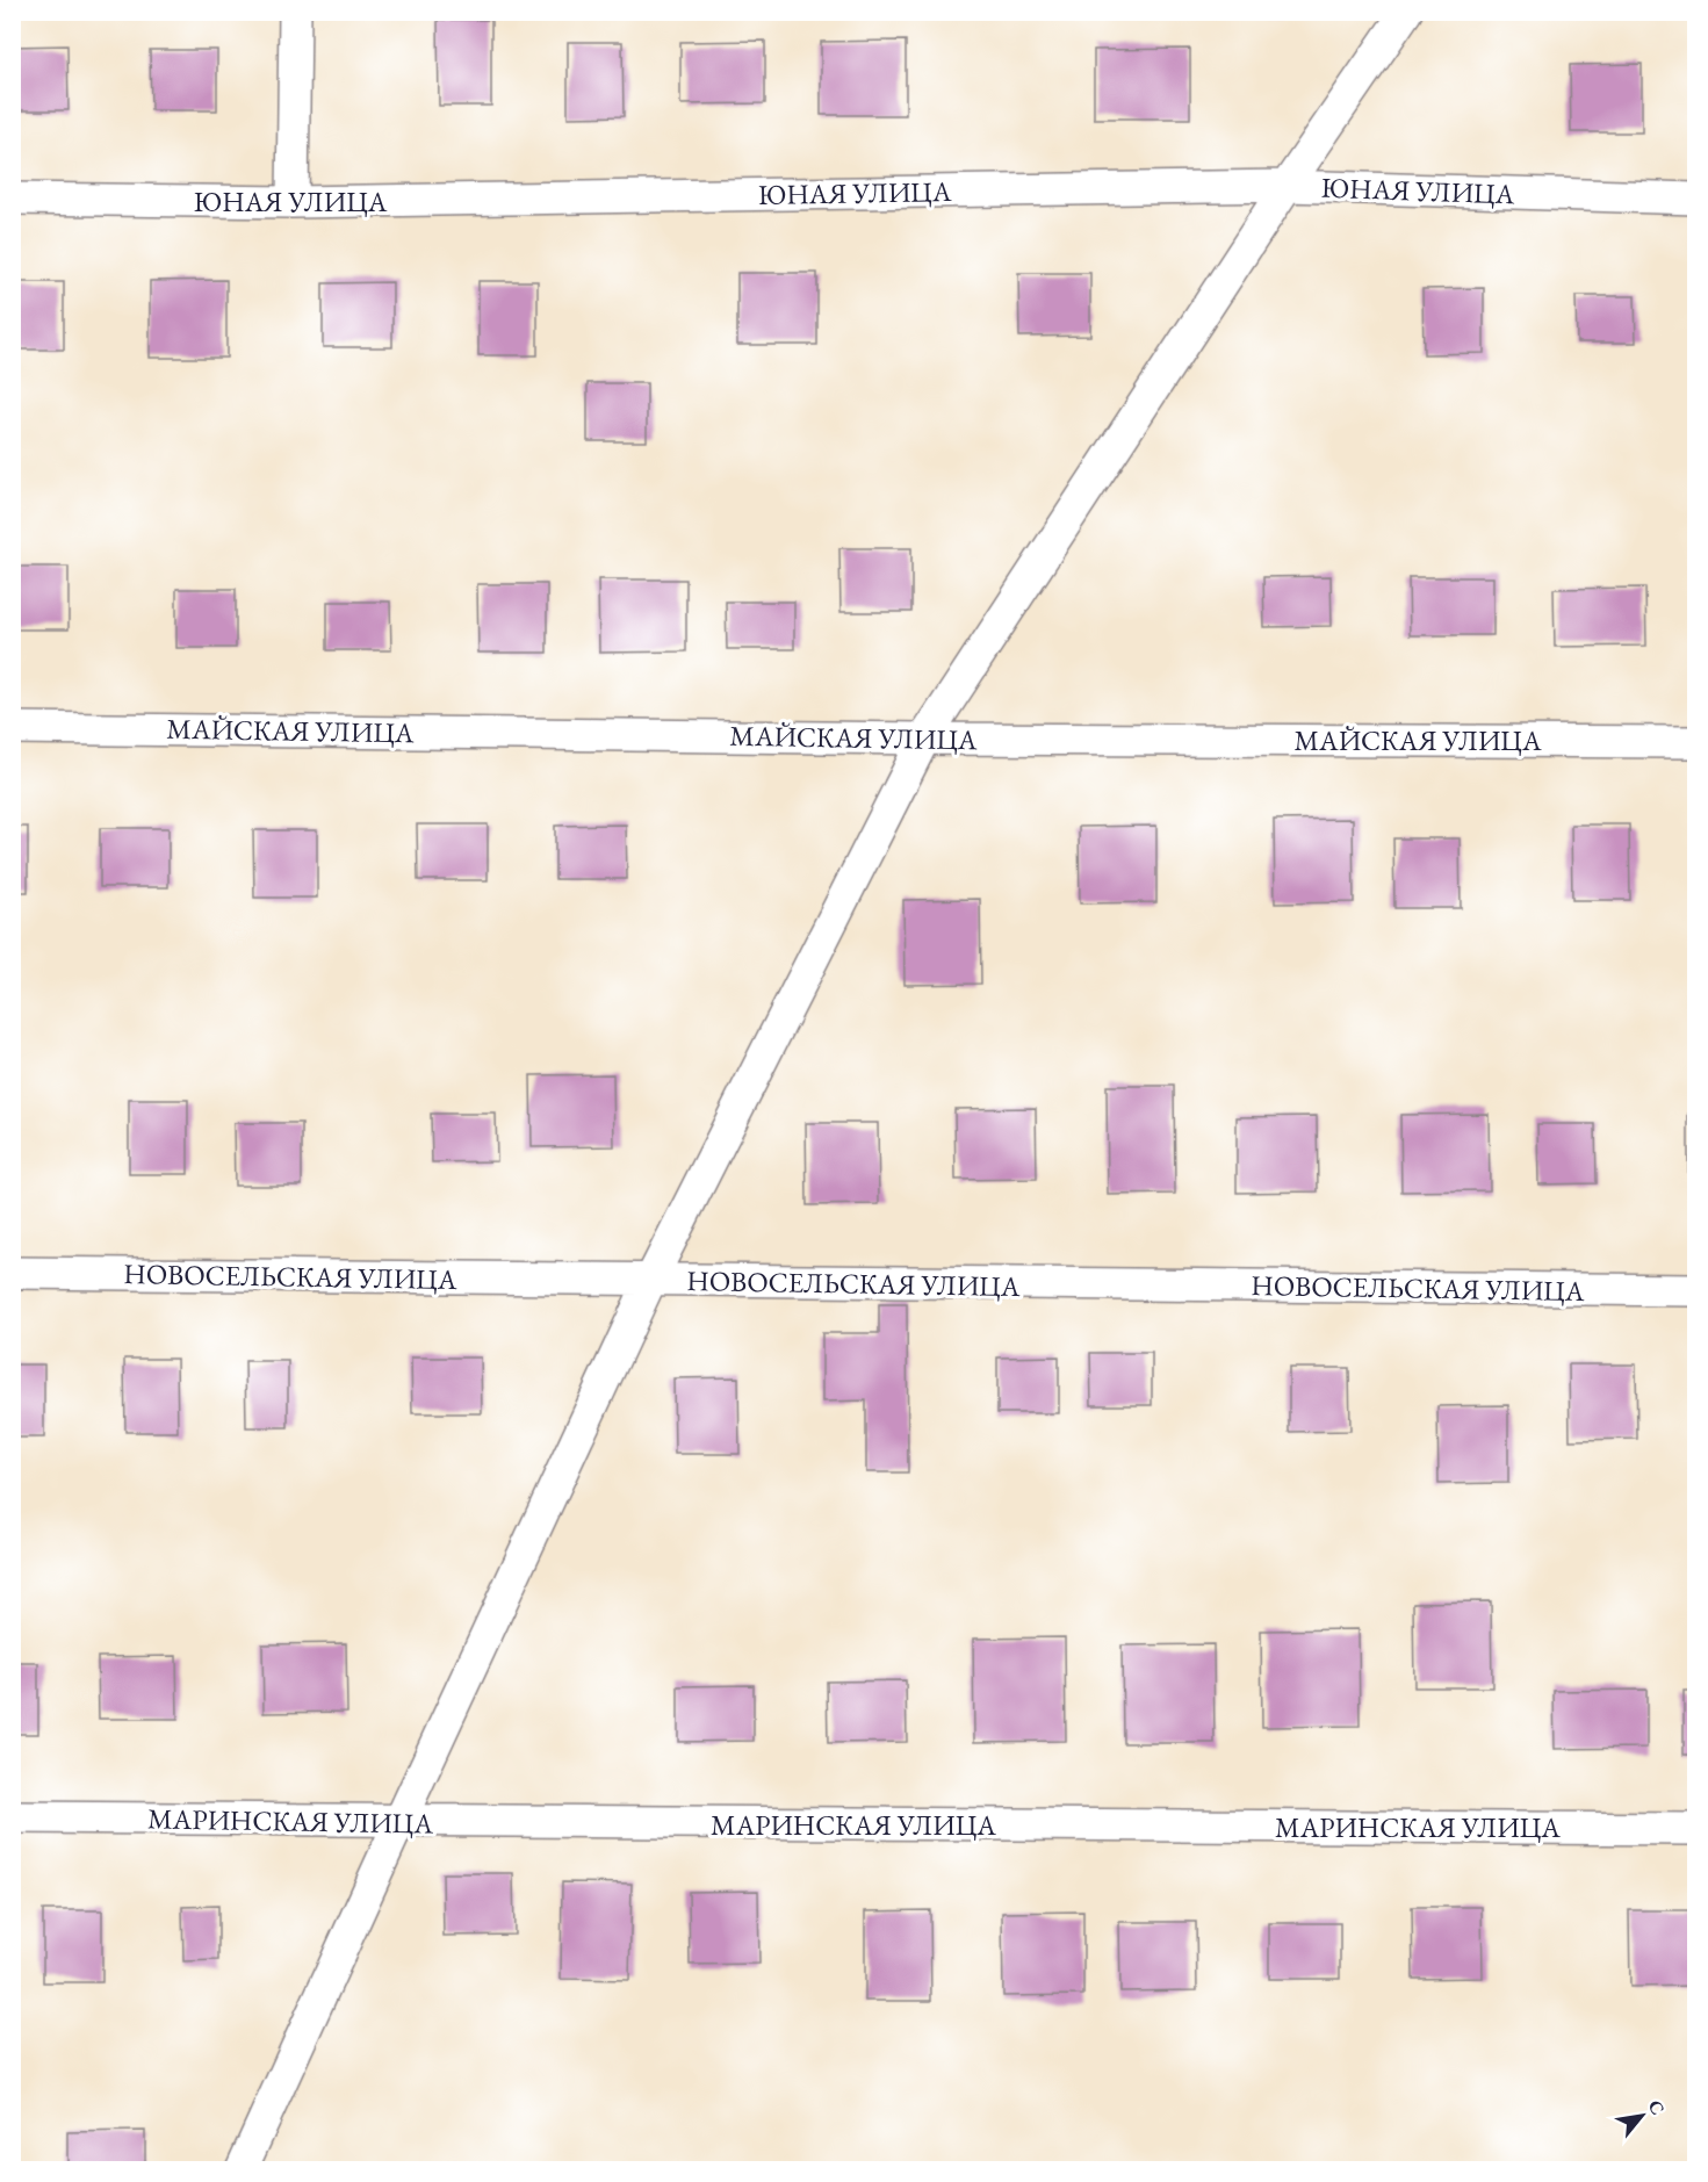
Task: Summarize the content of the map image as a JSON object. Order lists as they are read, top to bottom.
{
  "streets": {
    "street": [
      "ЮНАЯ УЛИЦА",
      "МАЙСКАЯ УЛИЦА",
      "НОВОСЕЛЬСКАЯ УЛИЦА",
      "МАРИНСКАЯ УЛИЦА"
    ]
  },
  "north": "top right"
}
